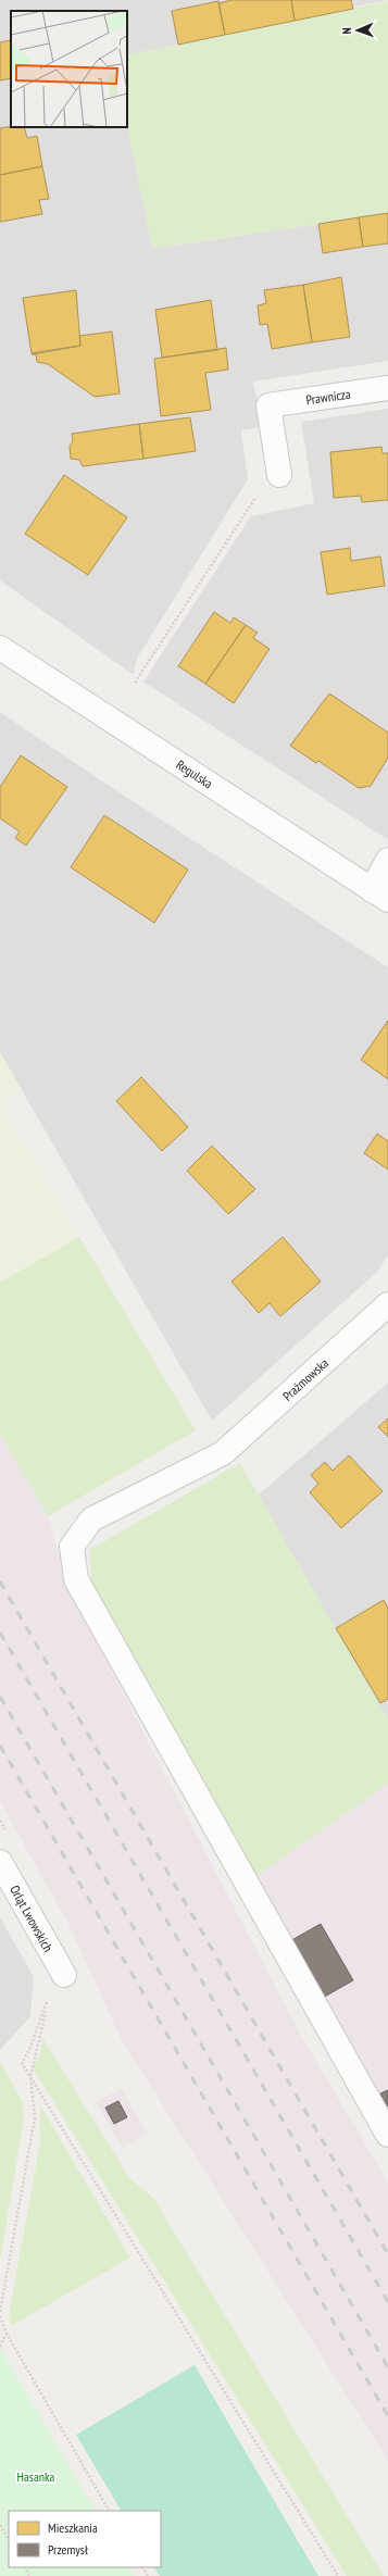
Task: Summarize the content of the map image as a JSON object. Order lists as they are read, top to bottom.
{
  "streets": {
    "street": [
      "Prawnicza",
      "Regulska",
      "Prażmowska",
      "Orląt Lwowskich"
    ]
  },
  "parks": ["Hasanka"],
  "legend": ["Mieszkania", "Przemysł"],
  "north": "left"
}
